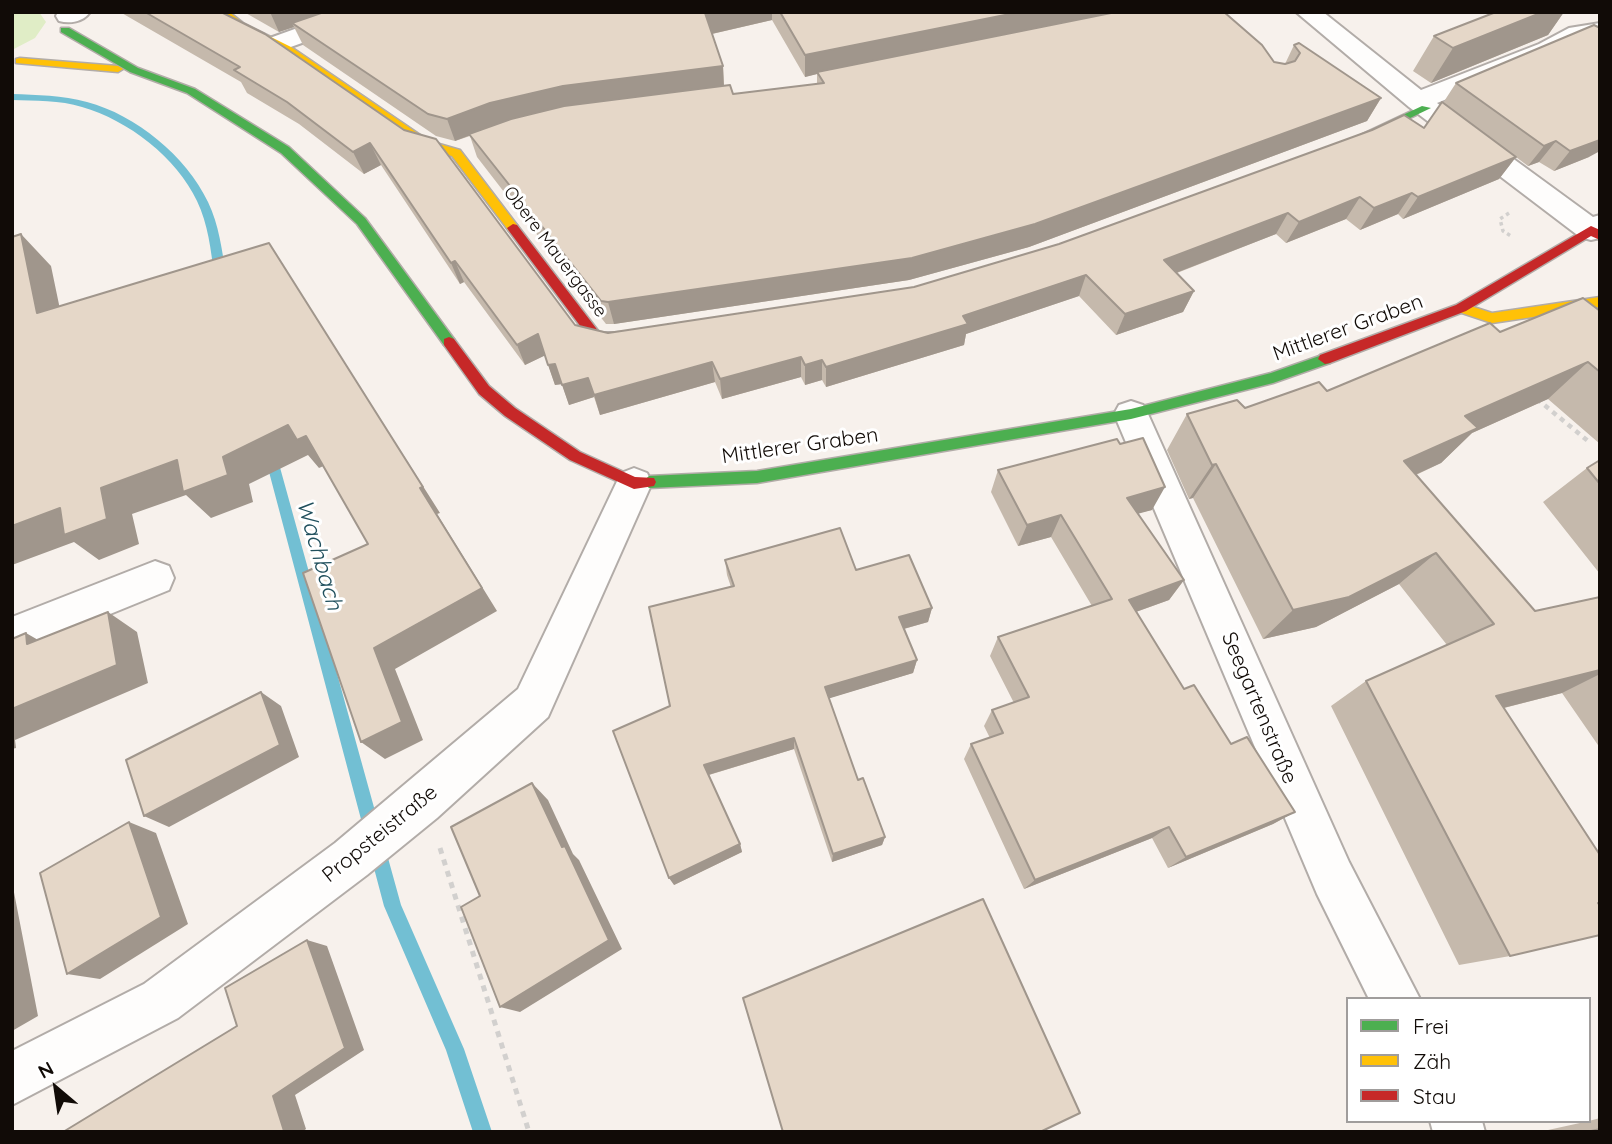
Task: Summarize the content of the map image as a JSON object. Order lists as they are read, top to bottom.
{
  "streets": {
    "street": [
      "Obere Mauergasse",
      "Mittlerer Graben",
      "Seegartenstraße",
      "Propsteistraße"
    ]
  },
  "crossings": [
    ["Mittlerer Graben", "Seegartenstraße"],
    ["Mittlerer Graben", "Propsteistraße"]
  ],
  "water": ["Wachbach"],
  "legend": ["Frei", "Zäh", "Stau"],
  "north": "top left"
}
